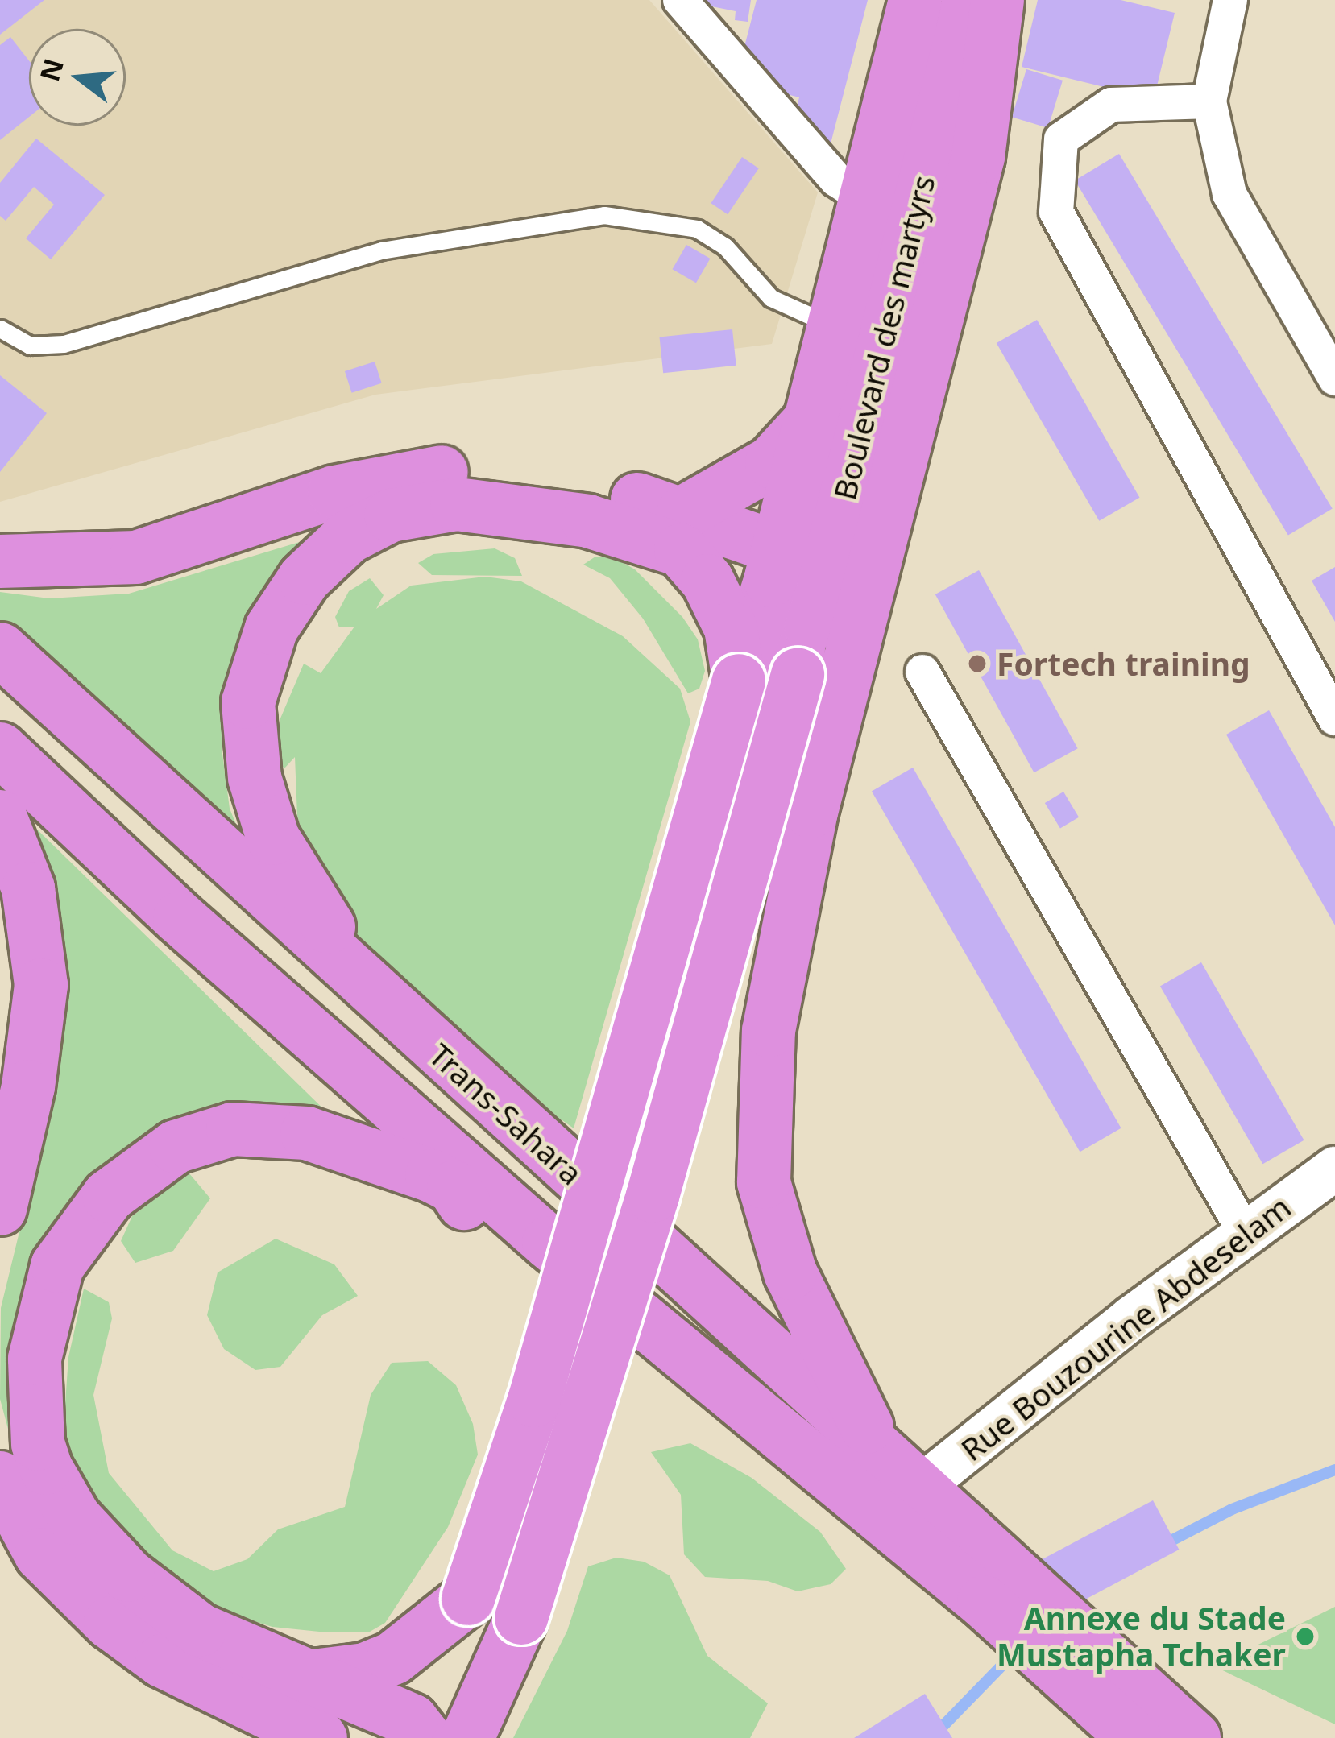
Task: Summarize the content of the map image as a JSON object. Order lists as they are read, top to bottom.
{
  "streets": {
    "highway": ["Boulevard des martyrs", "Trans-Sahara"],
    "street": ["Rue Bouzourine Abdeselam"]
  },
  "crossings": [
    ["Trans-Sahara", "Rue Bouzourine Abdeselam"]
  ],
  "places": ["Fortech training", "Annexe du Stade Mustapha Tchaker"],
  "north": "left"
}
